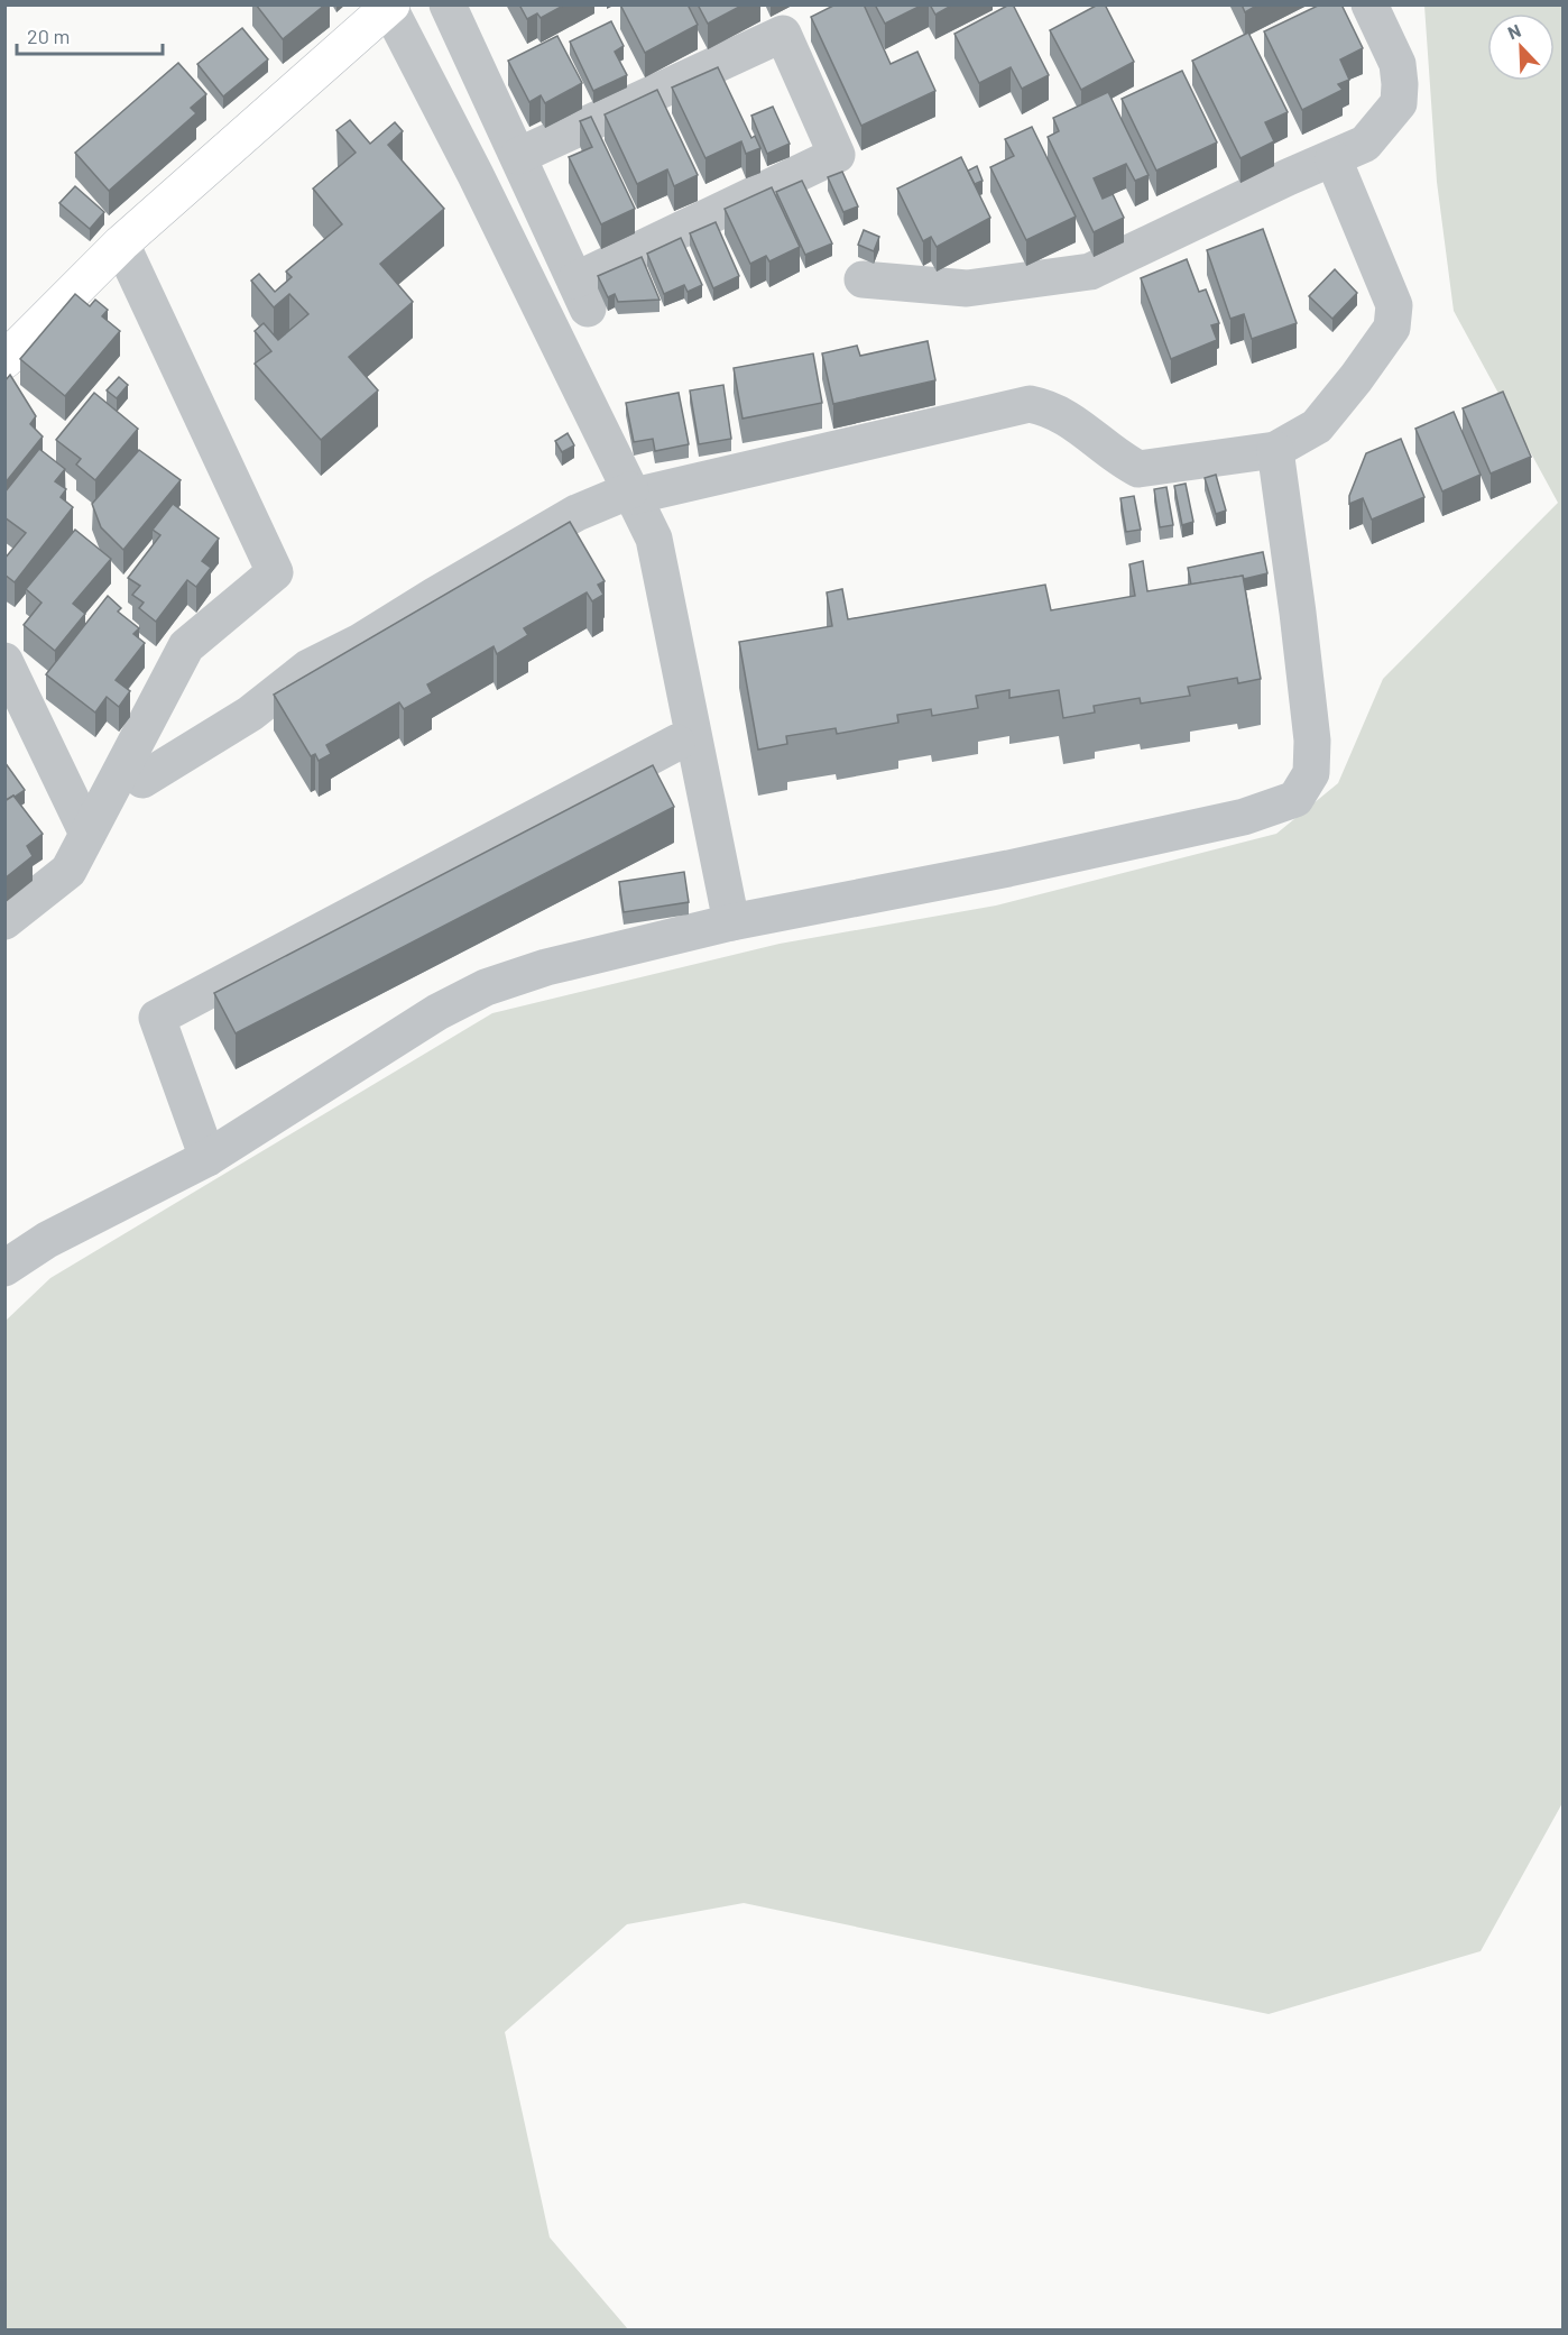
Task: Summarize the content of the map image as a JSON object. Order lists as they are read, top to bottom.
{
  "scale_bar": "20 m",
  "north": "top left"
}
